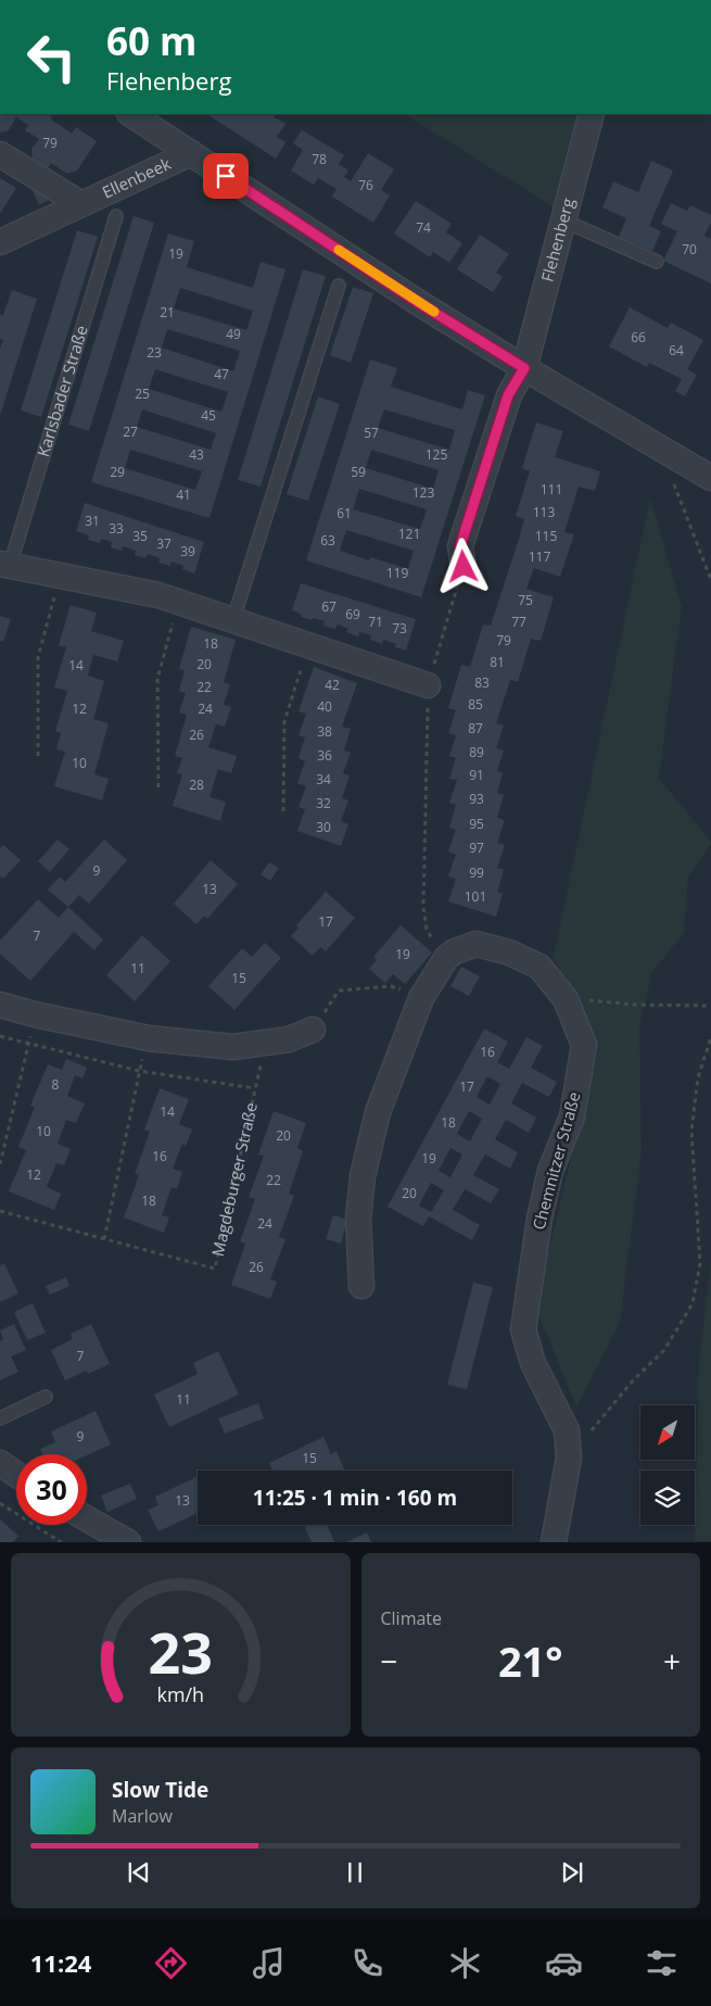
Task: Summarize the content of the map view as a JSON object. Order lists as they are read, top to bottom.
{
  "streets": {
    "street": [
      "Ellenbeek",
      "Flehenberg",
      "Karlsbader Straße",
      "Chemnitzer Straße"
    ],
    "path": ["Magdeburger Straße"]
  },
  "house_numbers": [
    "79",
    "78",
    "76",
    "74",
    "70",
    "19",
    "21",
    "49",
    "66",
    "64",
    "23",
    "47",
    "25",
    "45",
    "27",
    "57",
    "43",
    "125",
    "29",
    "59",
    "111",
    "123",
    "41",
    "113",
    "61",
    "31",
    "33",
    "121",
    "35",
    "115",
    "63",
    "37",
    "39",
    "117",
    "119",
    "75",
    "67",
    "69",
    "71",
    "77",
    "73",
    "79",
    "18",
    "81",
    "20",
    "14",
    "83",
    "42",
    "22",
    "85",
    "40",
    "12",
    "24",
    "87",
    "38",
    "26",
    "89",
    "36",
    "10",
    "91",
    "34",
    "28",
    "93",
    "32",
    "95",
    "30",
    "97",
    "9",
    "99",
    "13",
    "101",
    "17",
    "7",
    "19",
    "11",
    "15",
    "16",
    "8",
    "17",
    "14",
    "18",
    "10",
    "20",
    "16",
    "19",
    "12",
    "22",
    "20",
    "18",
    "24",
    "26",
    "7",
    "11",
    "9",
    "15",
    "13"
  ],
  "north": "bottom left",
  "page": {
    "turn": ["60 m", "Flehenberg"],
    "limit": "30",
    "trip": "11:25 · 1 min · 160 m",
    "tile": "Climate",
    "heat": ["−", "21°", "+"],
    "song": ["Slow Tide", "Marlow"],
    "tabs": "11:24",
    "gauge": ["23", "km/h"]
  }
}
